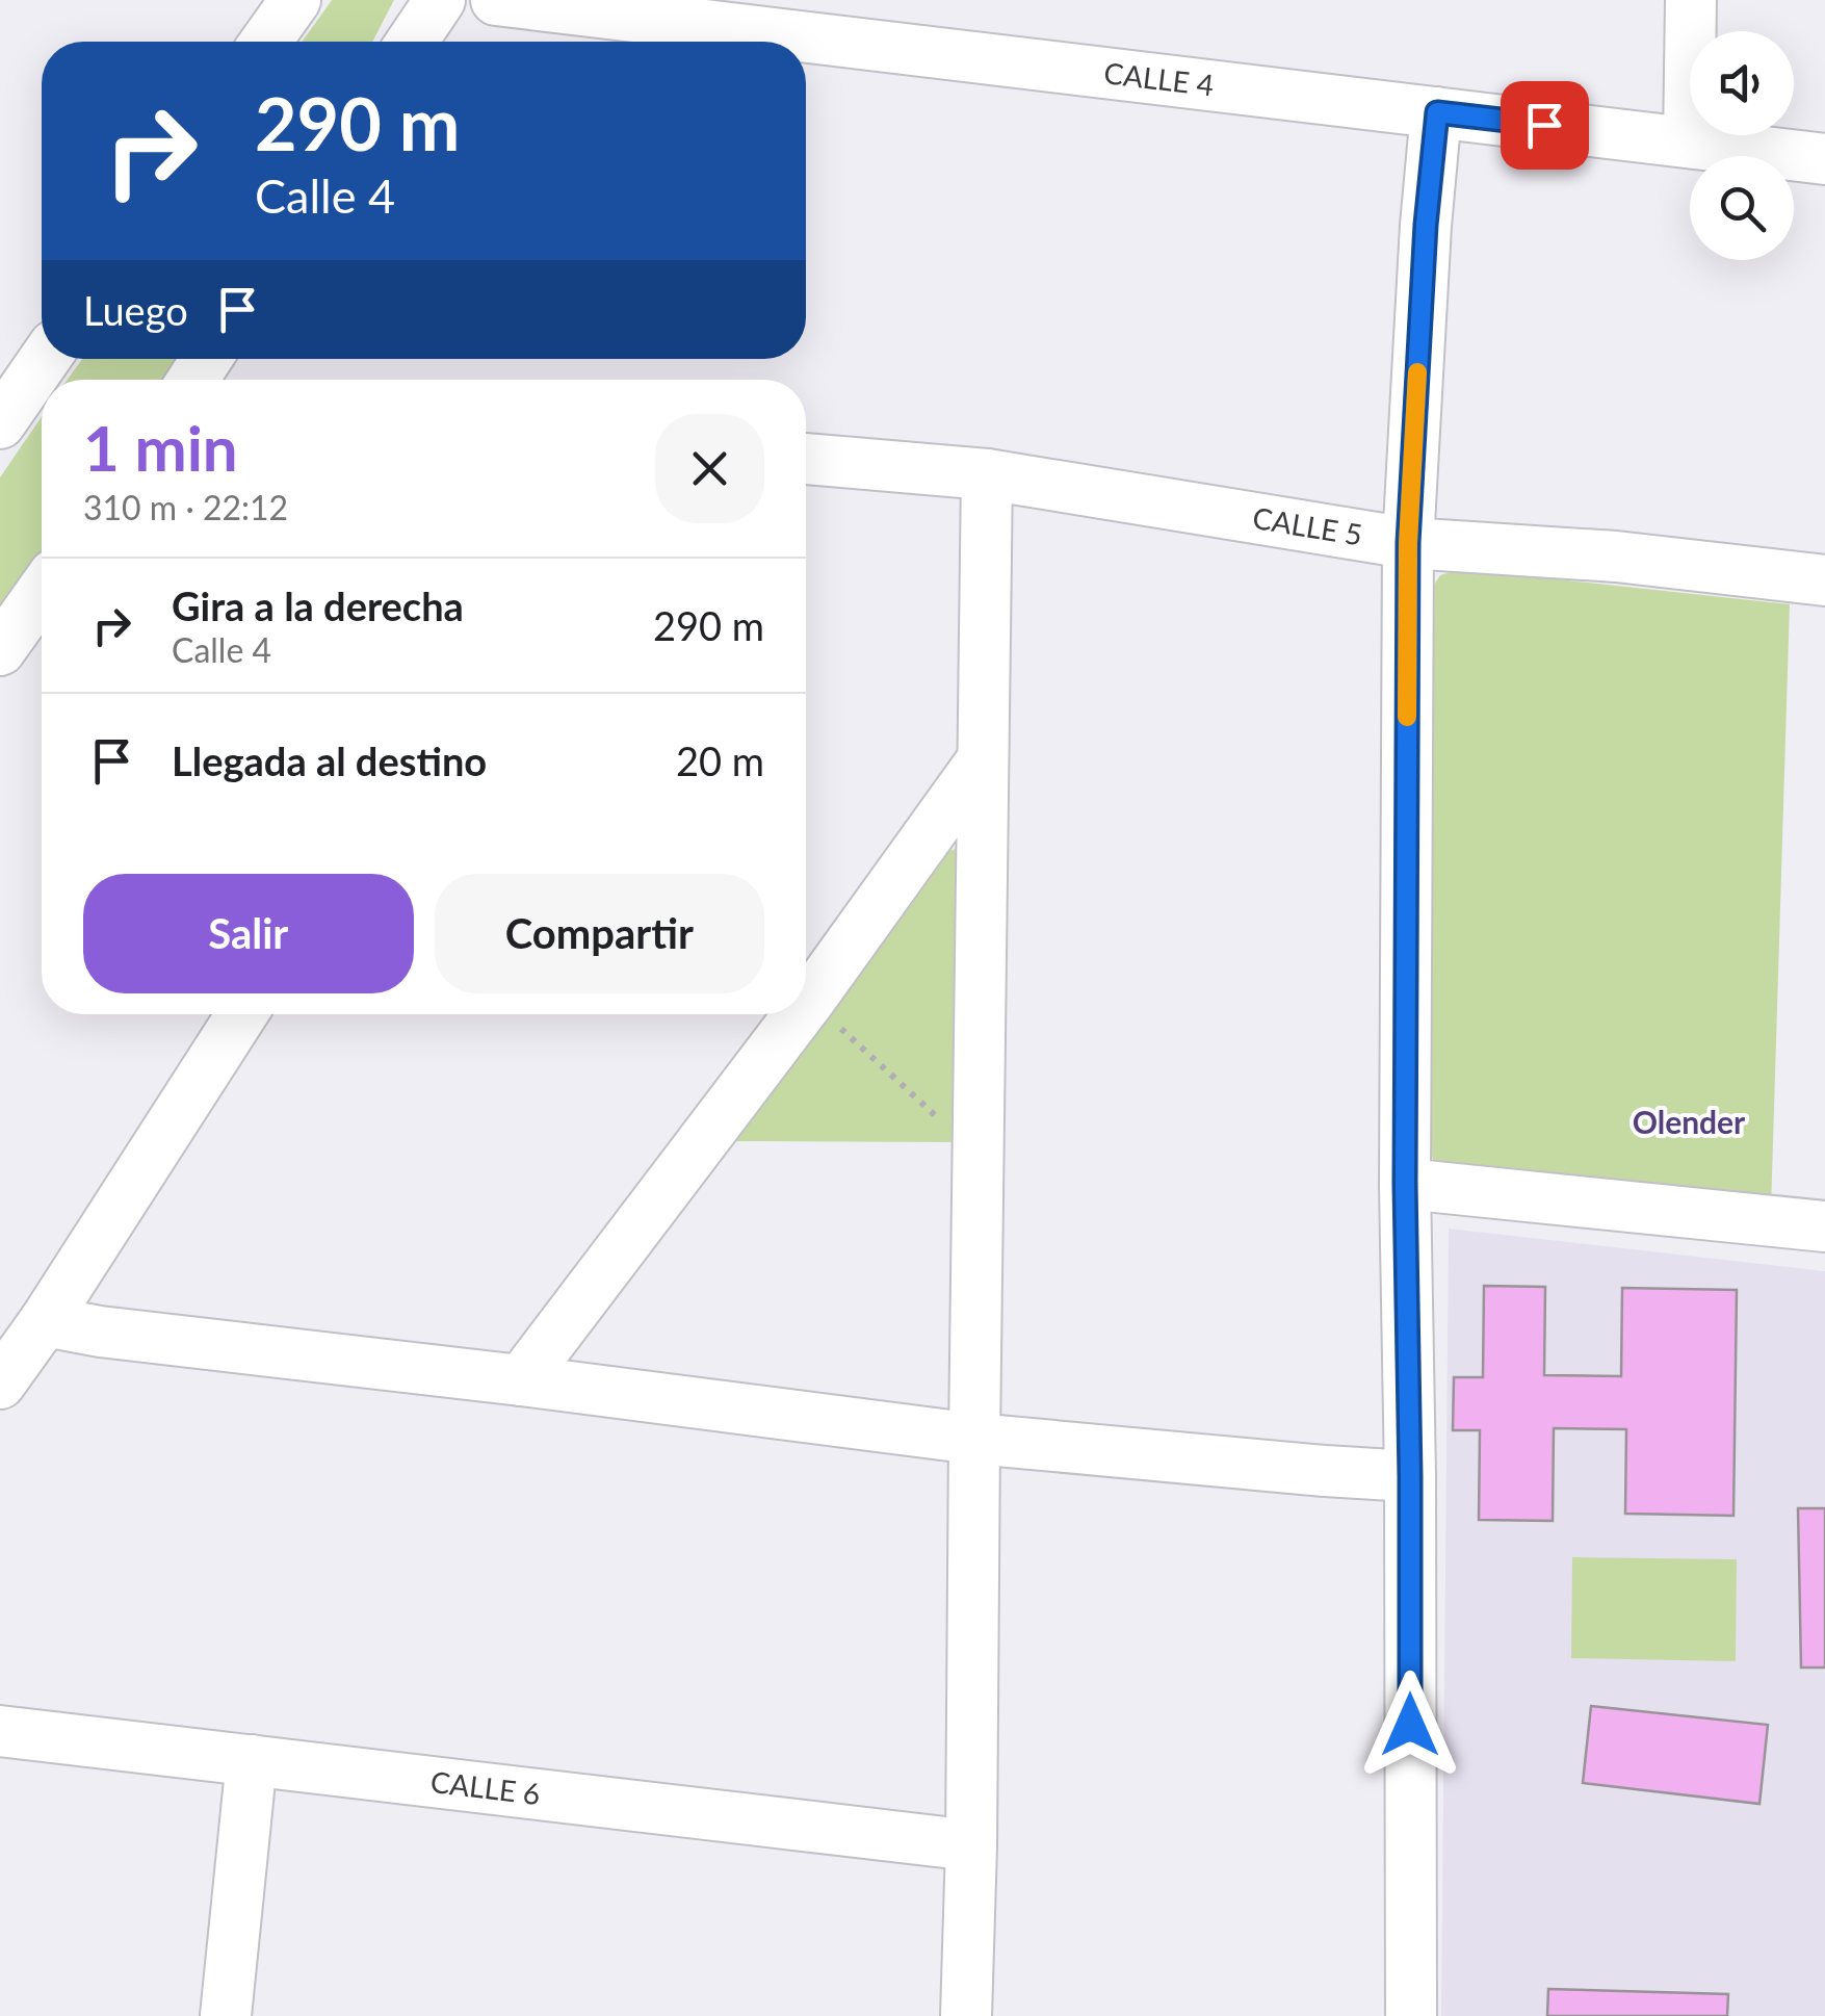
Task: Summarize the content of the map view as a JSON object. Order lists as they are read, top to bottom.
{
  "streets": {
    "street": ["CALLE 4", "CALLE 5", "CALLE 6"]
  },
  "districts": ["Olender"],
  "page": {
    "turn": ["290 m", "Calle 4"],
    "then": "Luego",
    "heading": ["1 min", "310 m · 22:12"],
    "list": [
      {
        "name": "Gira a la derecha",
        "note": "Calle 4",
        "value": "290 m"
      },
      {
        "name": "Llegada al destino",
        "value": "20 m"
      }
    ],
    "buttons": ["Salir", "Compartir"]
  }
}
